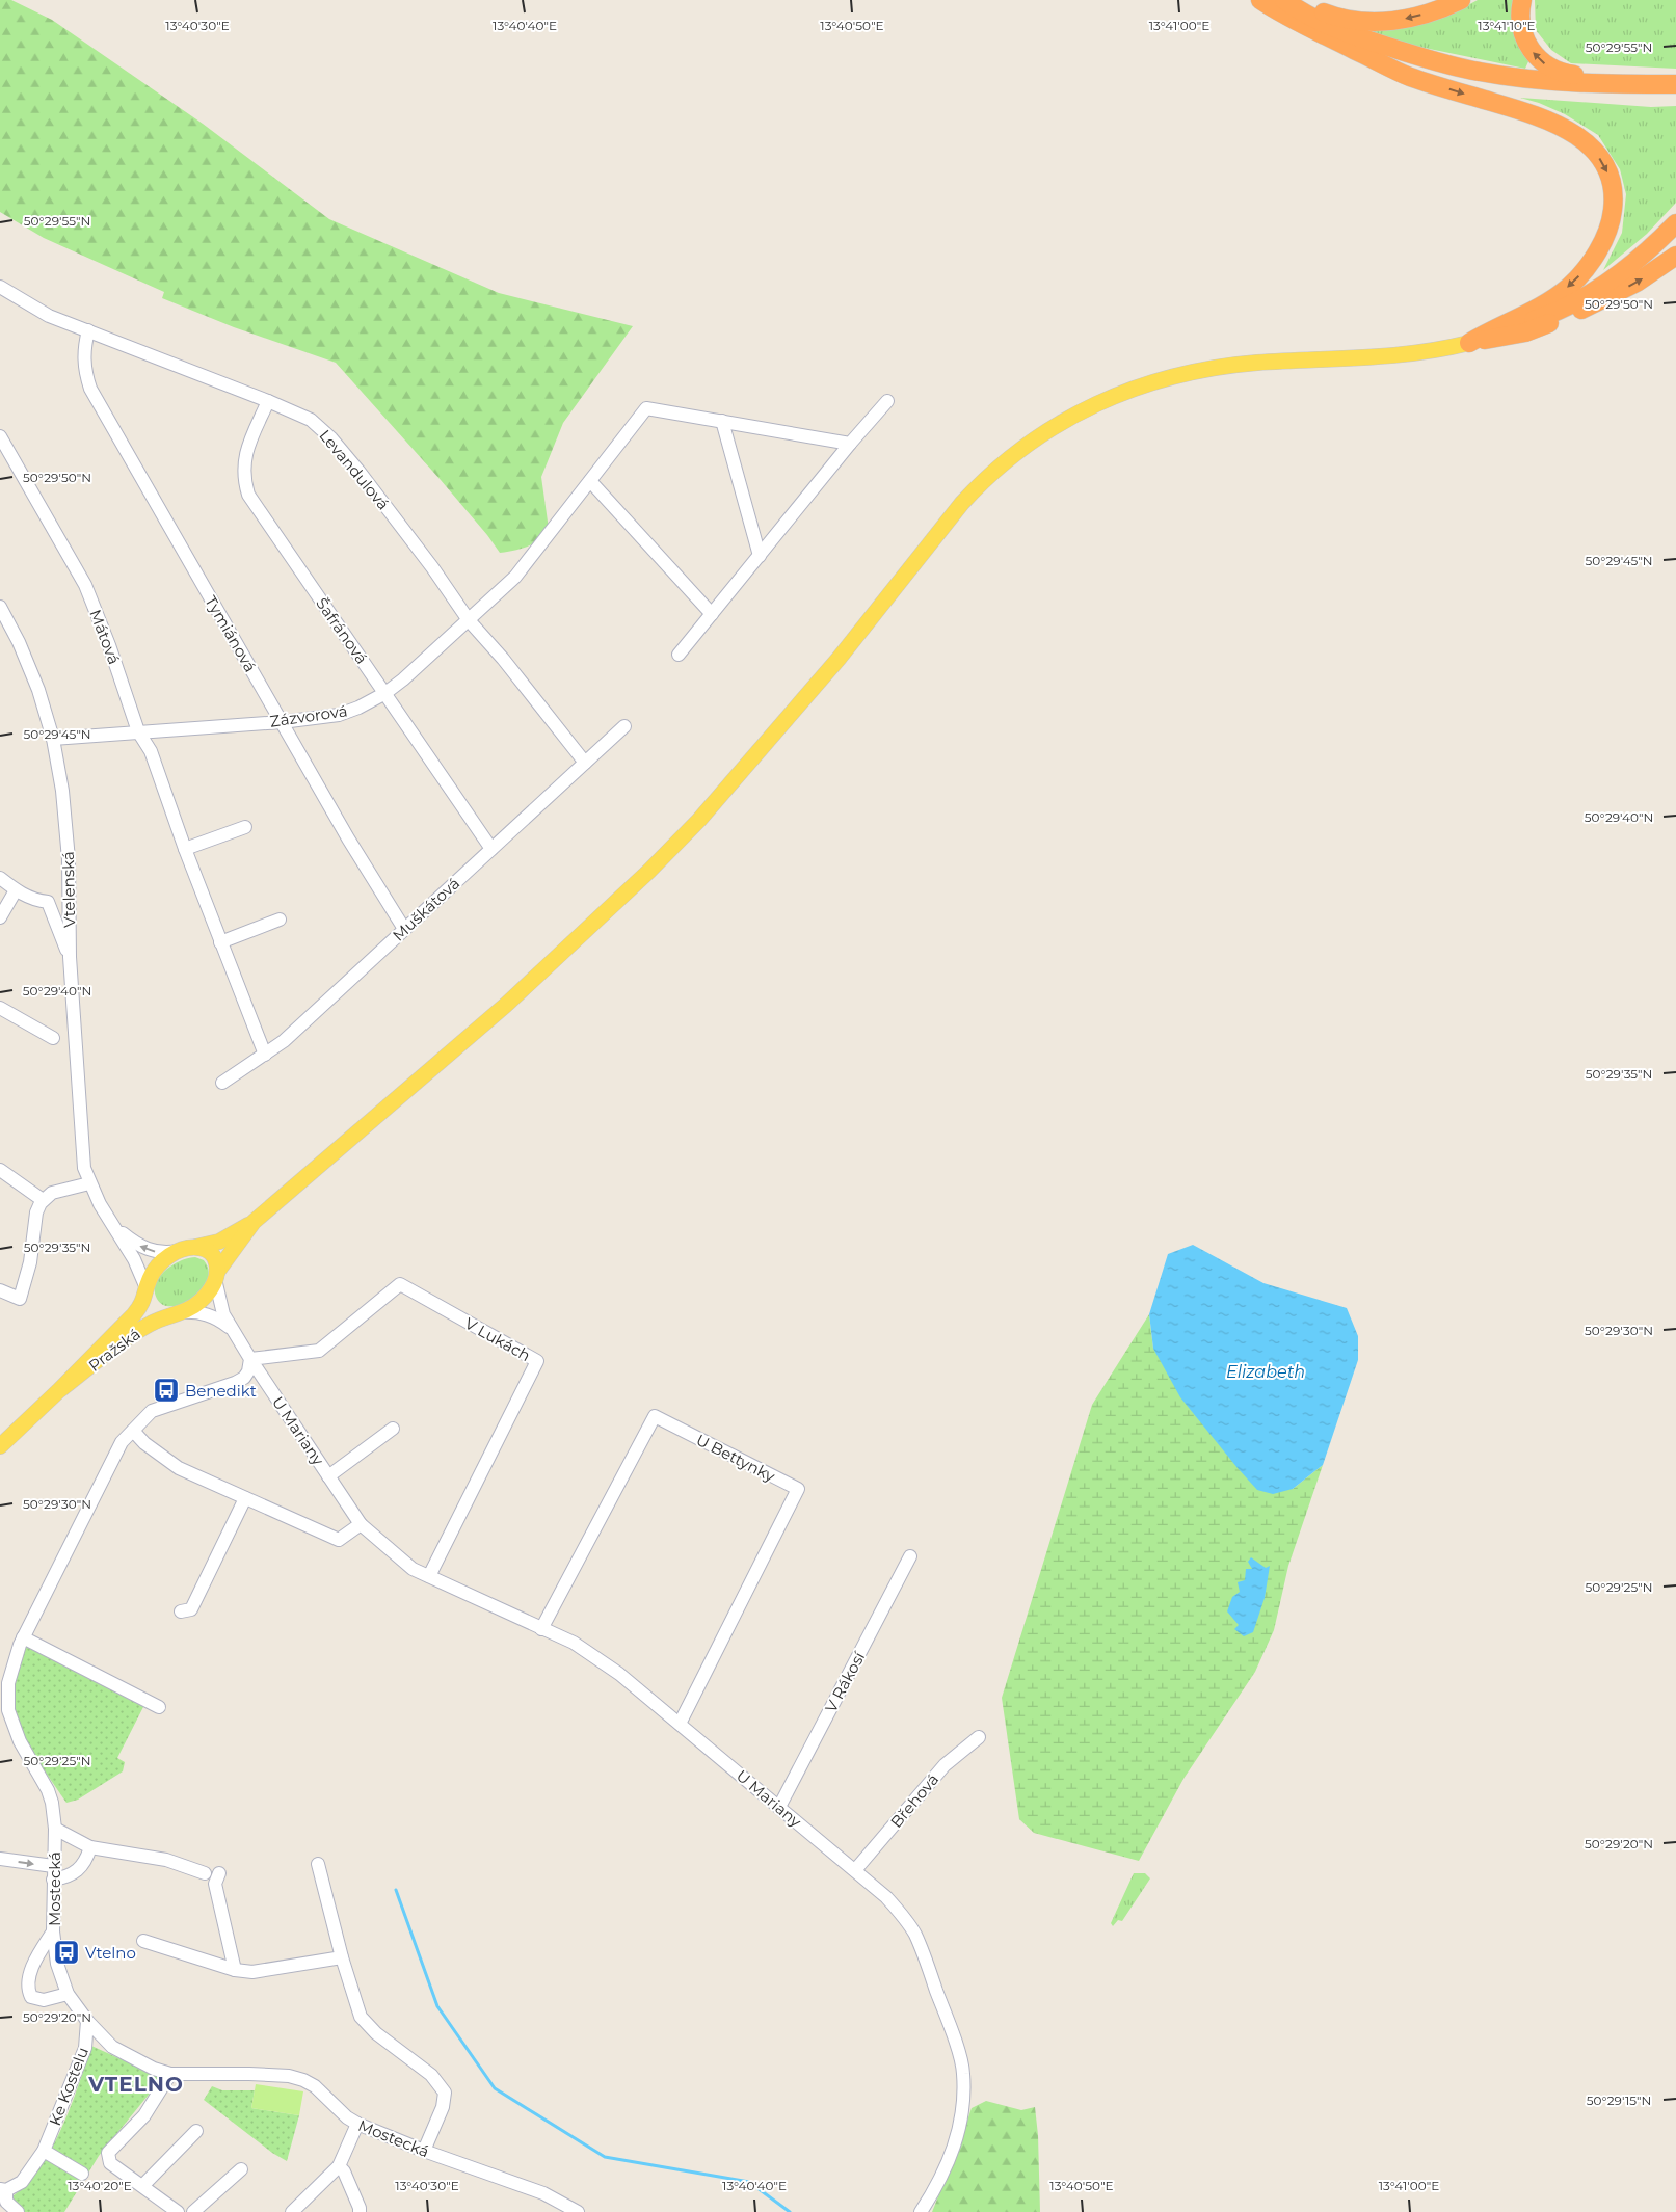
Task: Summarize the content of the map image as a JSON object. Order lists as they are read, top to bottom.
{
  "streets": {
    "main road": ["Pražská"],
    "street": [
      "Levandulová",
      "Šafránová",
      "Tymiánová",
      "Mátová",
      "Zázvorová",
      "Vtelenská",
      "Muškátová",
      "V Lukách",
      "U Mariany",
      "U Bettynky",
      "V Rákosí",
      "Břehová",
      "Mostecká",
      "Ke Kostelu"
    ]
  },
  "crossings": [
    ["Levandulová", "Šafránová"],
    ["Levandulová", "Tymiánová"],
    ["Levandulová", "Zázvorová"],
    ["Levandulová", "Muškátová"],
    ["Šafránová", "Zázvorová"],
    ["Šafránová", "Muškátová"],
    ["Tymiánová", "Zázvorová"],
    ["Tymiánová", "Muškátová"],
    ["Mátová", "Zázvorová"],
    ["Mátová", "Muškátová"],
    ["Zázvorová", "Vtelenská"],
    ["Vtelenská", "Pražská"],
    ["V Lukách", "U Mariany"],
    ["V Lukách", "Mostecká"],
    ["U Mariany", "U Bettynky"],
    ["U Mariany", "V Rákosí"],
    ["U Mariany", "Břehová"],
    ["U Mariany", "Mostecká"],
    ["Mostecká", "Ke Kostelu"]
  ],
  "districts": ["VTELNO"],
  "water": ["Elizabeth"],
  "places": {
    "bus stop": ["Benedikt", "Vtelno"]
  },
  "coordinates": [
    "13°40'30\"E",
    "13°40'40\"E",
    "13°40'50\"E",
    "13°41'00\"E",
    "13°41'10\"E",
    "50°29'55\"N",
    "50°29'50\"N",
    "50°29'45\"N",
    "50°29'40\"N",
    "50°29'35\"N",
    "50°29'30\"N",
    "50°29'25\"N",
    "50°29'20\"N",
    "50°29'15\"N",
    "13°40'20\"E"
  ]
}
